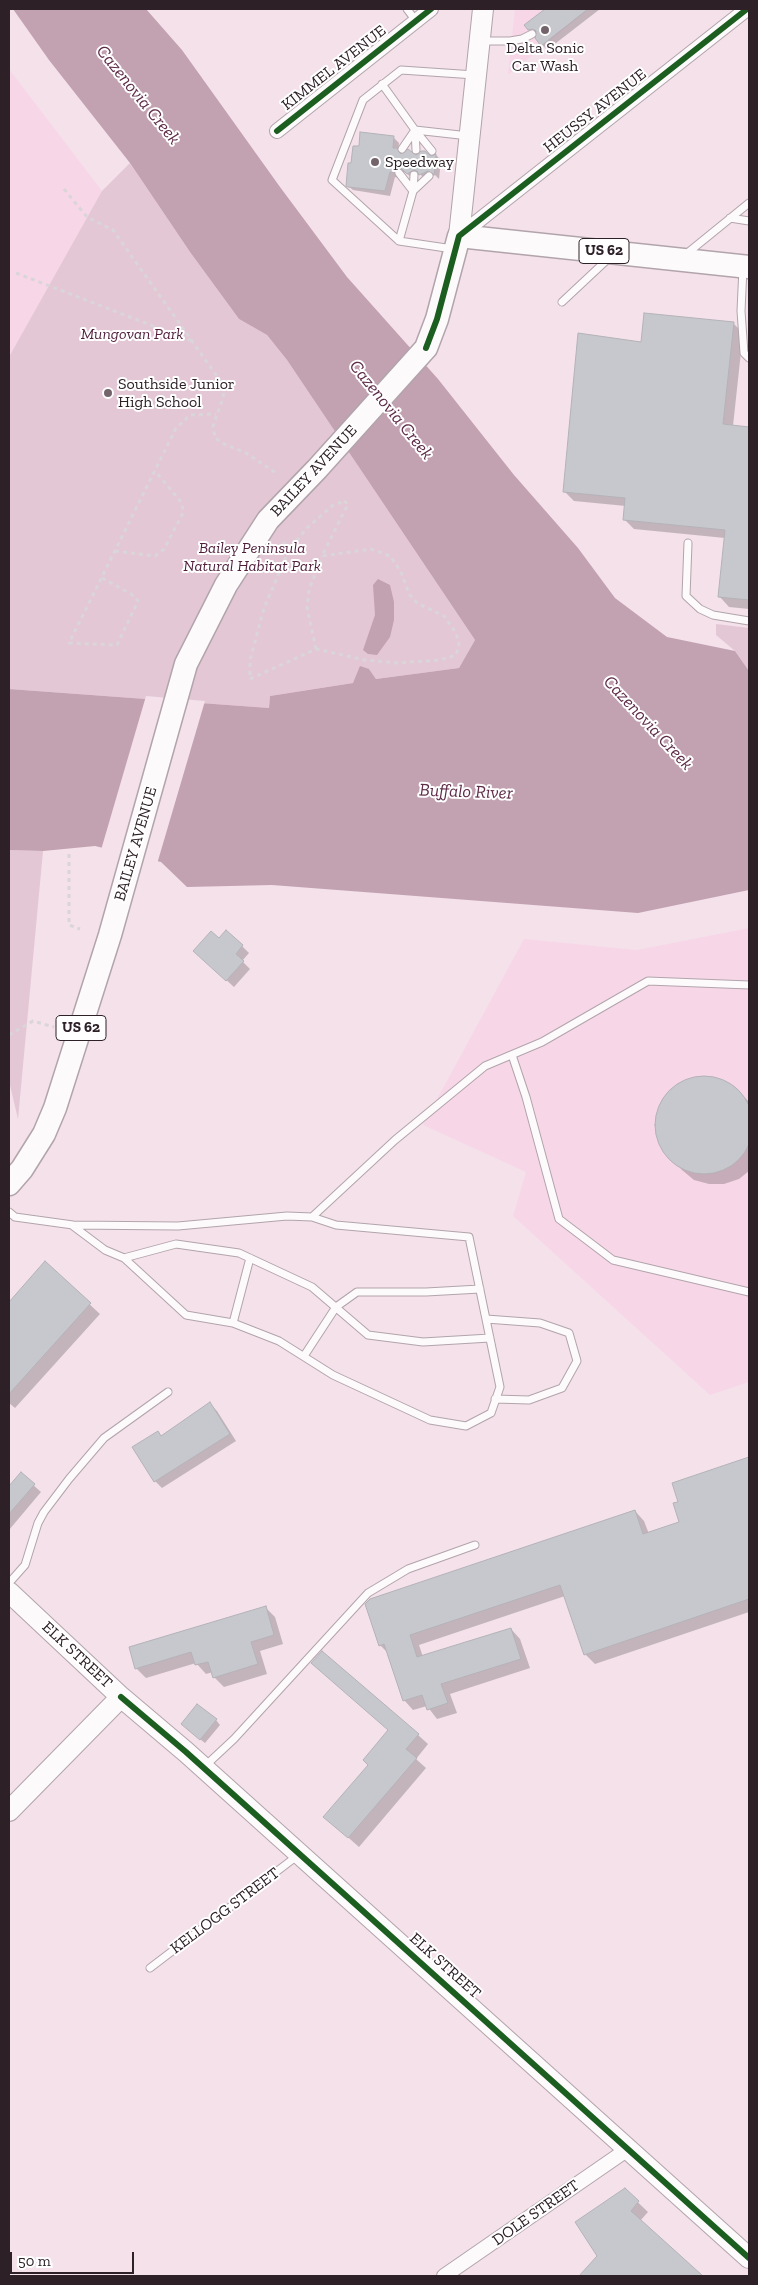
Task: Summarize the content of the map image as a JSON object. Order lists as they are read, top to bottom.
{
  "streets": {
    "main road": ["US 62", "BAILEY AVENUE"],
    "street": [
      "KIMMEL AVENUE",
      "HEUSSY AVENUE",
      "ELK STREET",
      "DOLE STREET"
    ],
    "lane": ["KELLOGG STREET"]
  },
  "crossings": [
    ["HEUSSY AVENUE", "US 62"],
    ["HEUSSY AVENUE", "BAILEY AVENUE"],
    ["US 62", "BAILEY AVENUE"],
    ["ELK STREET", "KELLOGG STREET"],
    ["ELK STREET", "DOLE STREET"]
  ],
  "water": ["Cazenovia Creek", "Buffalo River"],
  "parks": ["Mungovan Park", "Bailey Peninsula Natural Habitat Park"],
  "places": ["Delta Sonic Car Wash", "Speedway", "Southside Junior High School"],
  "scale_bar": "50 m"
}
